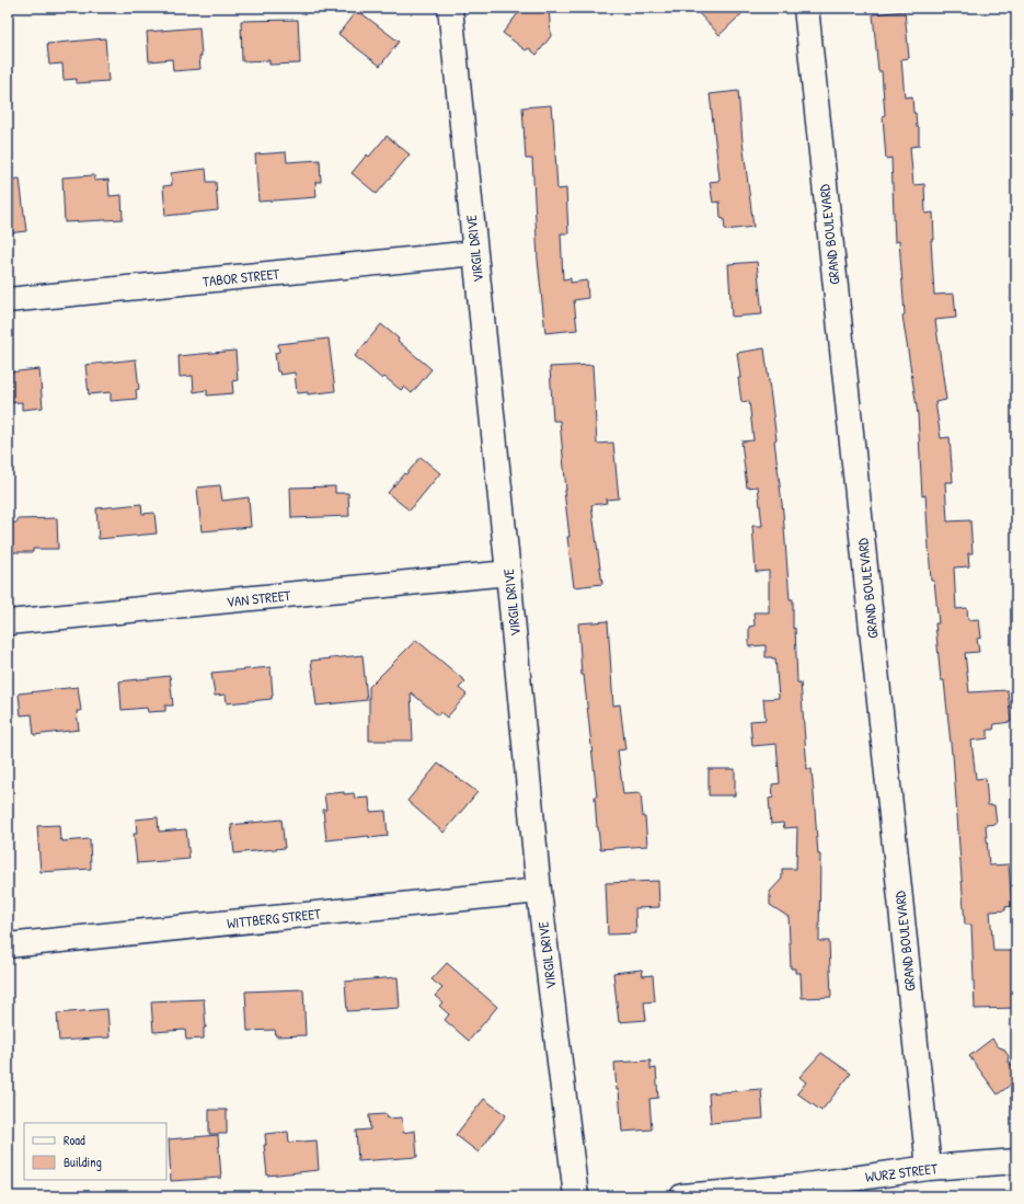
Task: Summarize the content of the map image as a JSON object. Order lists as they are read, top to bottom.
{
  "streets": {
    "street": [
      "GRAND BOULEVARD",
      "VIRGIL DRIVE",
      "TABOR STREET",
      "VAN STREET",
      "WITTBERG STREET",
      "WURZ STREET"
    ]
  },
  "crossings": [
    ["GRAND BOULEVARD", "WURZ STREET"],
    ["VIRGIL DRIVE", "TABOR STREET"],
    ["VIRGIL DRIVE", "VAN STREET"],
    ["VIRGIL DRIVE", "WITTBERG STREET"]
  ],
  "legend": ["Road", "Building"]
}
